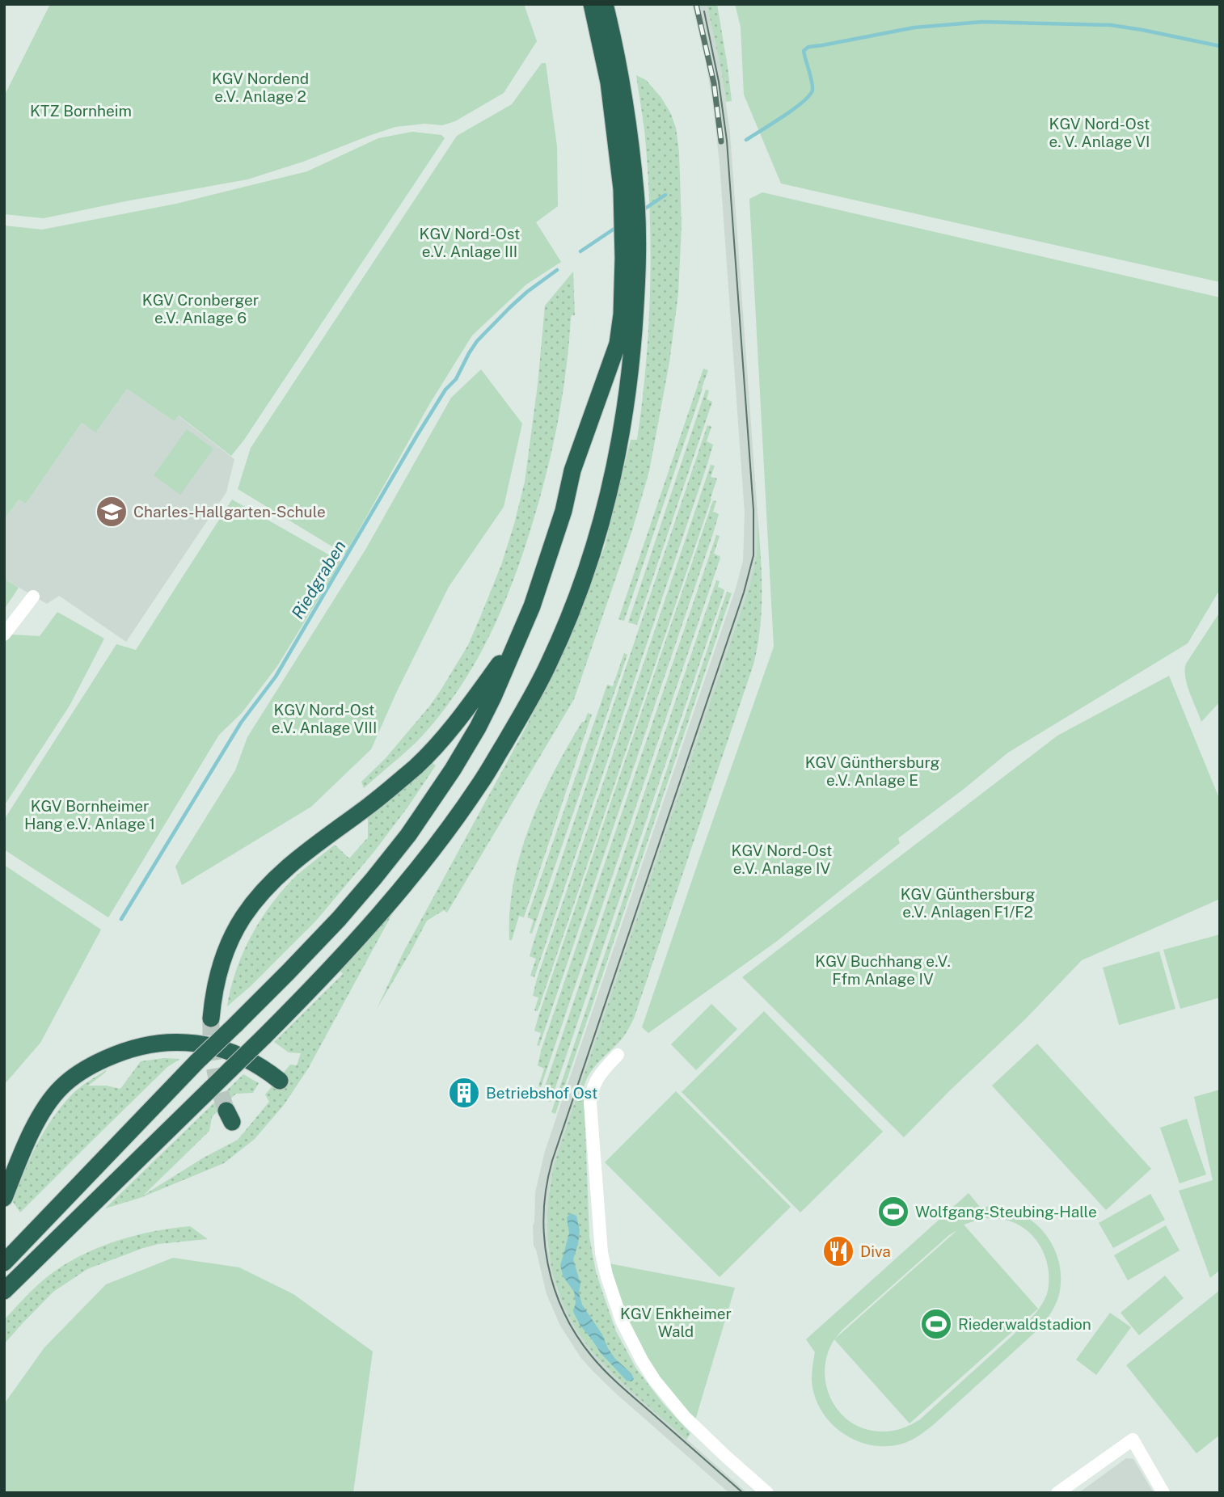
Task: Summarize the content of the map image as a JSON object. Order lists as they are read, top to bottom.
{
  "water": ["Riedgraben"],
  "parks": [
    "KGV Nordend e.V. Anlage 2",
    "KTZ Bornheim",
    "KGV Nord-Ost e. V. Anlage VI",
    "KGV Nord-Ost e.V. Anlage III",
    "KGV Cronberger e.V. Anlage 6",
    "KGV Nord-Ost e.V. Anlage VIII",
    "KGV Günthersburg e.V. Anlage E",
    "KGV Bornheimer Hang e.V. Anlage 1",
    "KGV Nord-Ost e.V. Anlage IV",
    "KGV Günthersburg e.V. Anlagen F1/F2",
    "KGV Buchhang e.V. Ffm Anlage IV",
    "KGV Enkheimer Wald"
  ],
  "places": {
    "school or university": ["Charles-Hallgarten-Schule"],
    "building": ["Betriebshof Ost"],
    "sports": ["Wolfgang-Steubing-Halle", "Riederwaldstadion"],
    "restaurant": ["Diva"]
  }
}
